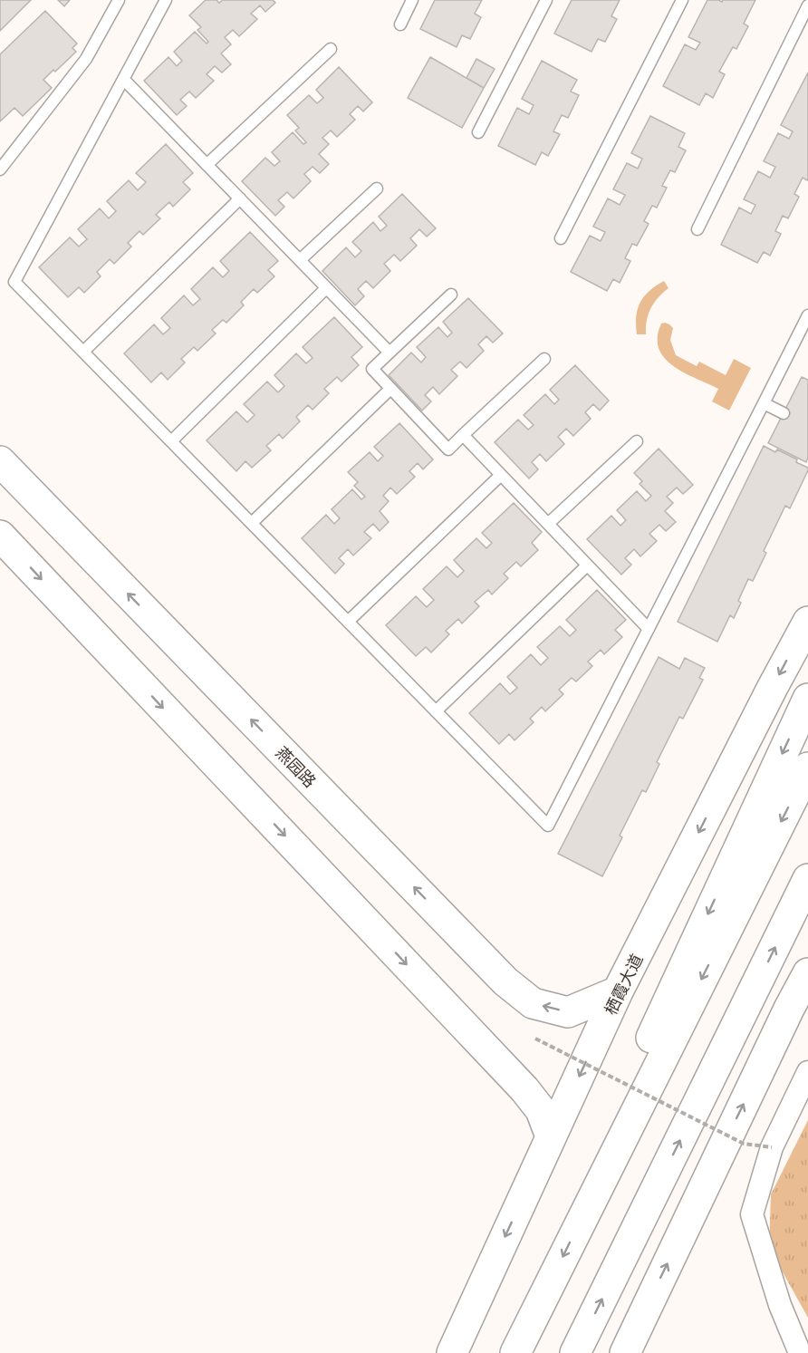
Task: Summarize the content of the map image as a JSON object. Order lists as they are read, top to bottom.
{
  "streets": {
    "main road": ["燕园路", "栖霞大道"]
  },
  "crossings": [
    ["燕园路", "栖霞大道"]
  ]
}
